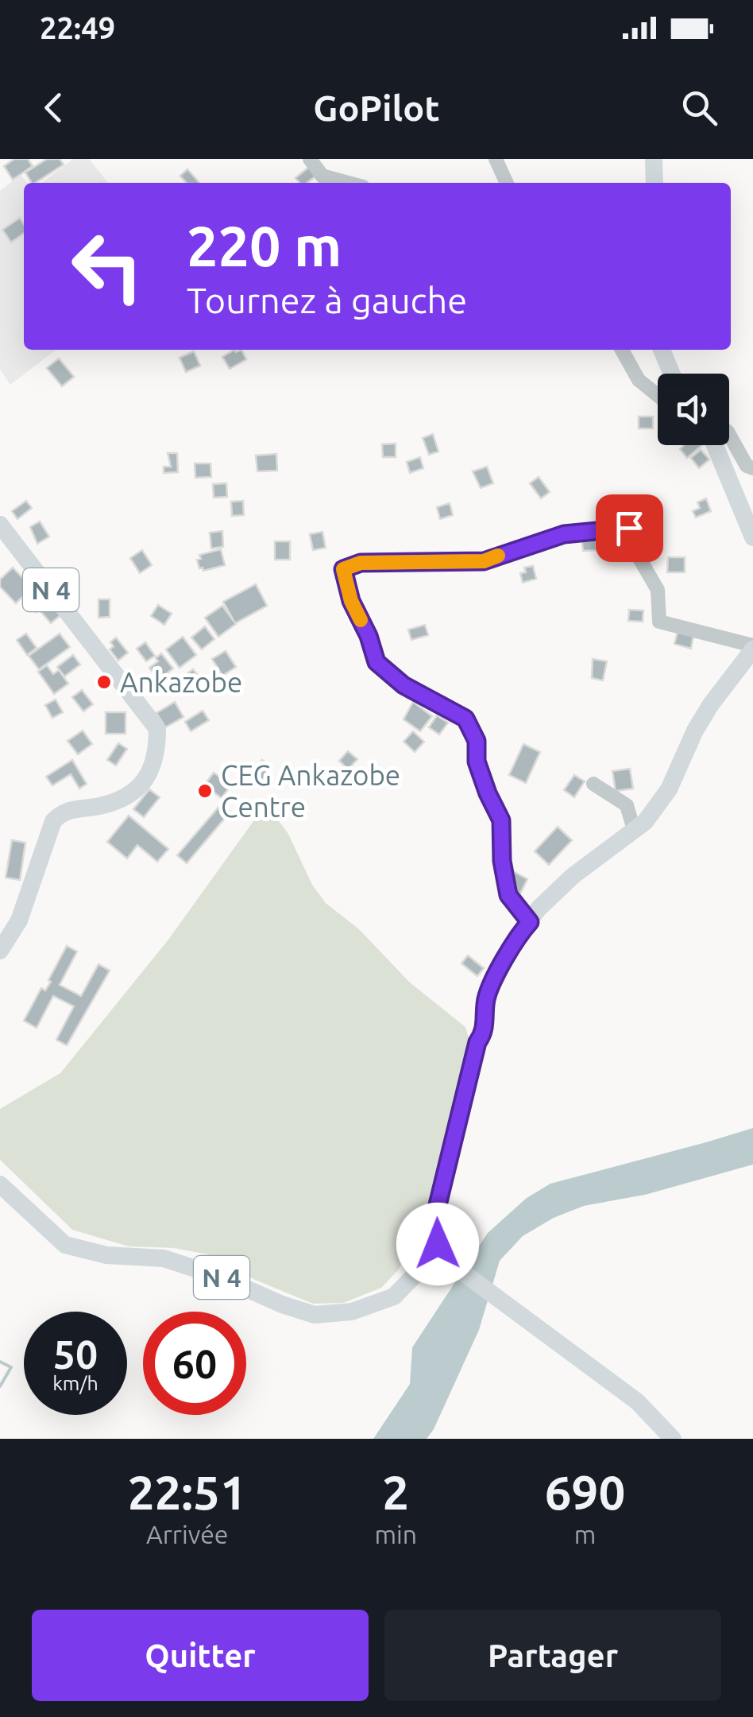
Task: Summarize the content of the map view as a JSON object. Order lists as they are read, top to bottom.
{
  "streets": {
    "main road": ["N 4"]
  },
  "places": ["Ankazobe", "CEG Ankazobe Centre"],
  "page": {
    "status": "22:49",
    "header": "GoPilot",
    "turn": ["220 m", "Tournez à gauche"],
    "speed": "50 km/h",
    "limit": "60",
    "eta": [
      "22:51",
      "Arrivée",
      "2",
      "min",
      "690",
      "m"
    ],
    "buttons": ["Quitter", "Partager"]
  }
}
